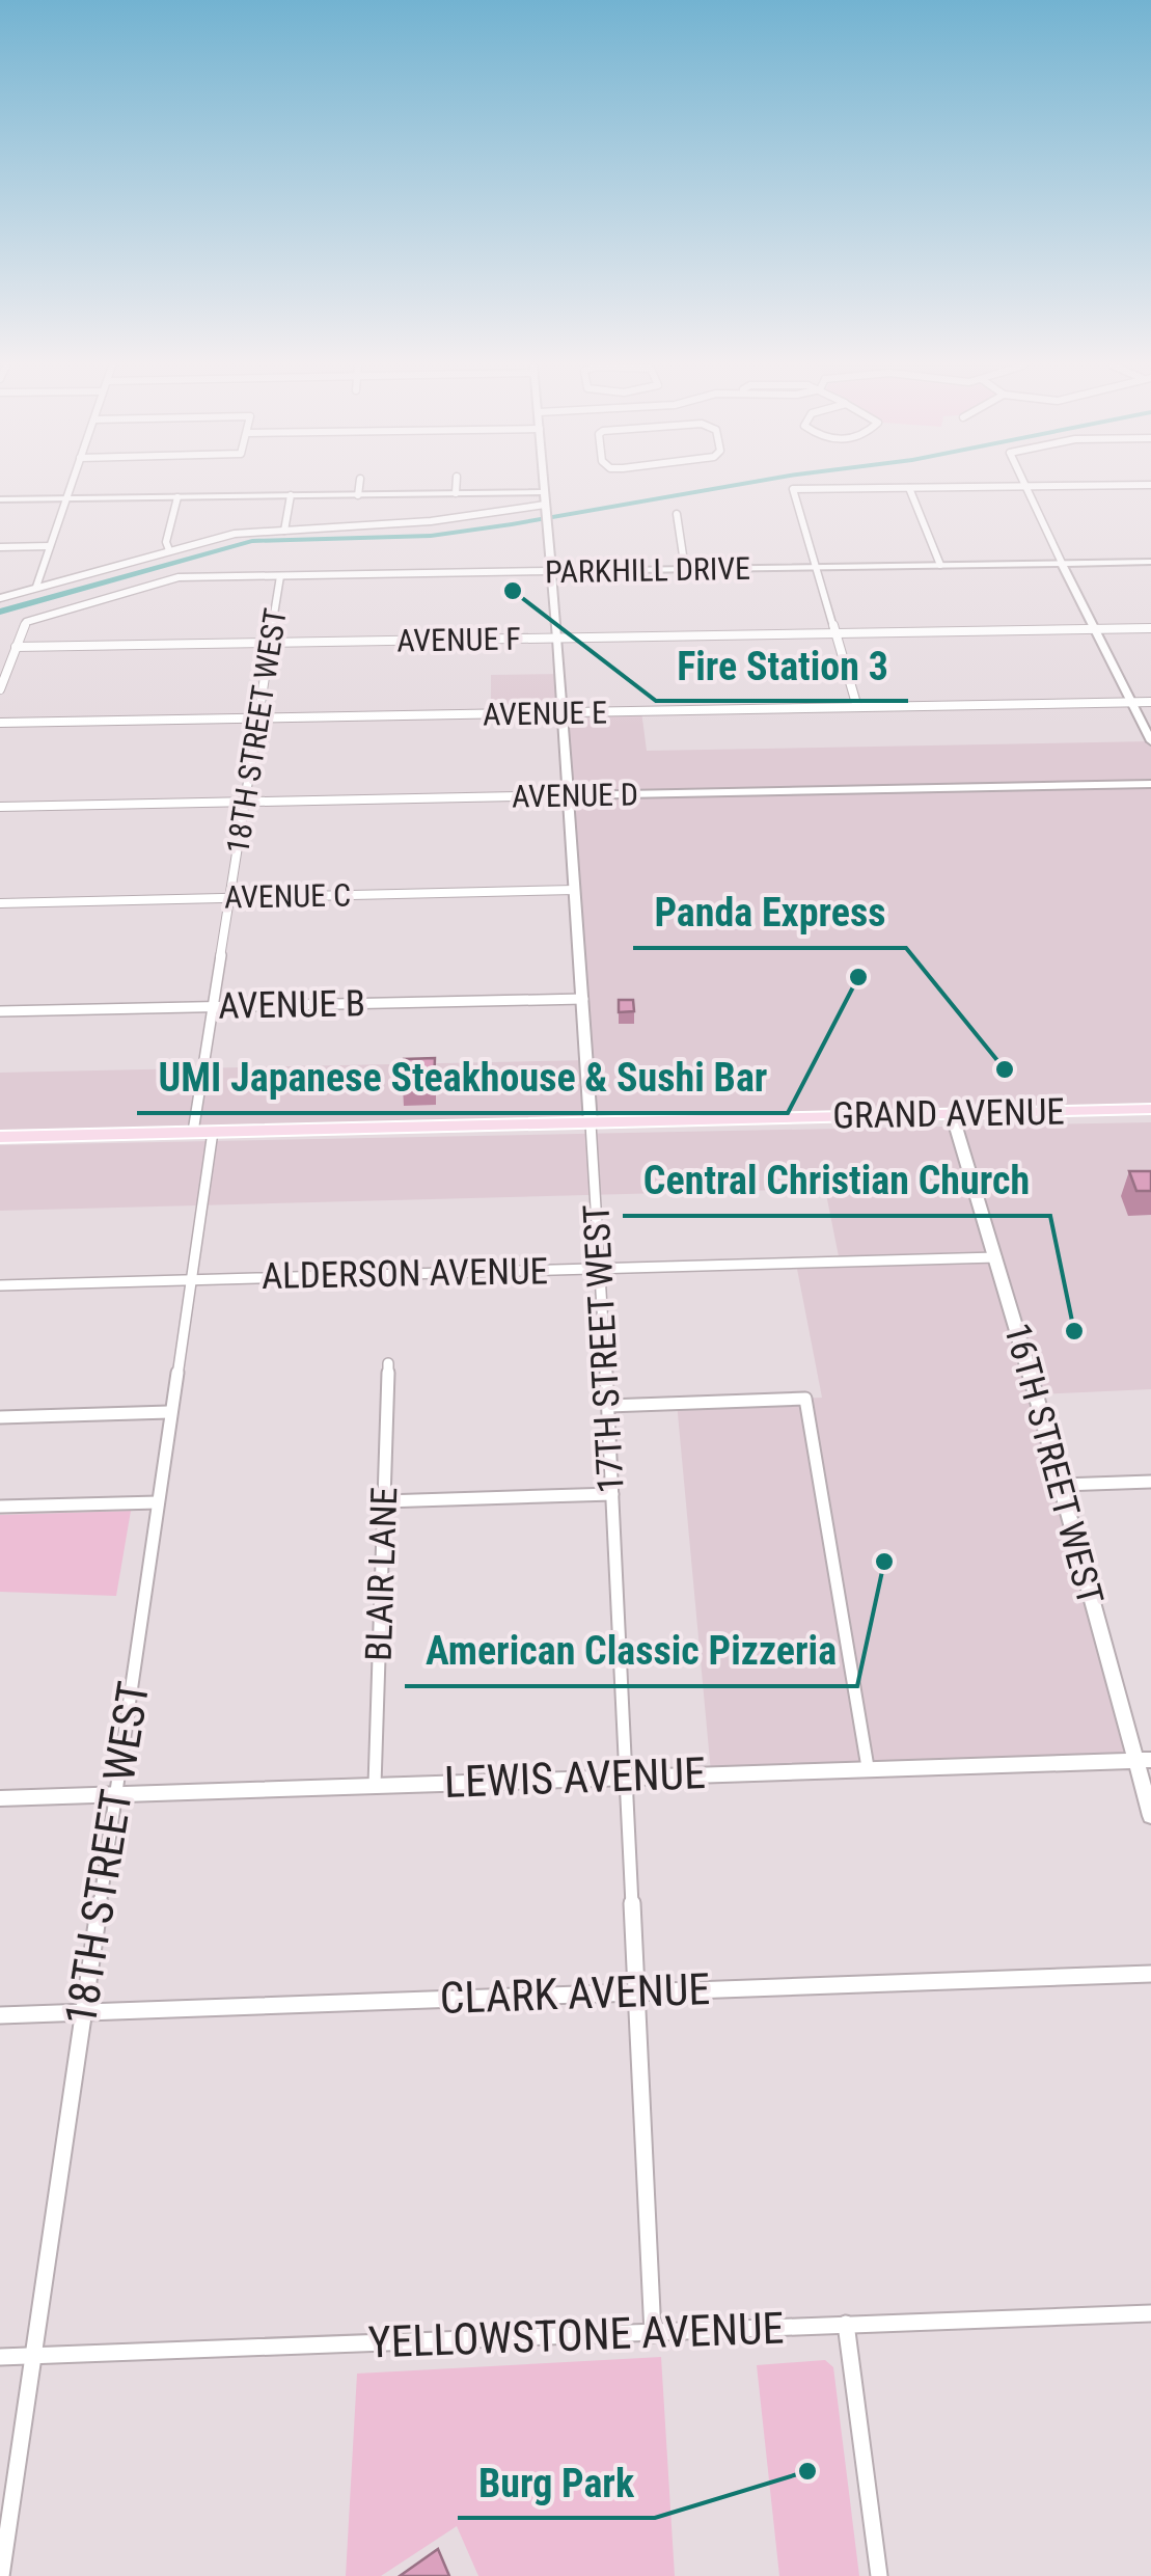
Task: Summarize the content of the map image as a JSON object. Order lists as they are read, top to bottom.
{
  "streets": {
    "main road": ["GRAND AVENUE"],
    "street": [
      "PARKHILL DRIVE",
      "AVENUE F",
      "AVENUE E",
      "18TH STREET WEST",
      "AVENUE D",
      "AVENUE C",
      "AVENUE B",
      "ALDERSON AVENUE",
      "17TH STREET WEST",
      "16TH STREET WEST",
      "BLAIR LANE",
      "LEWIS AVENUE",
      "CLARK AVENUE",
      "YELLOWSTONE AVENUE"
    ]
  },
  "crossings": [
    ["PARKHILL DRIVE", "AVENUE F"],
    ["PARKHILL DRIVE", "18TH STREET WEST"],
    ["PARKHILL DRIVE", "17TH STREET WEST"],
    ["AVENUE F", "18TH STREET WEST"],
    ["AVENUE F", "17TH STREET WEST"],
    ["AVENUE E", "18TH STREET WEST"],
    ["AVENUE E", "17TH STREET WEST"],
    ["18TH STREET WEST", "AVENUE D"],
    ["18TH STREET WEST", "AVENUE C"],
    ["18TH STREET WEST", "AVENUE B"],
    ["18TH STREET WEST", "GRAND AVENUE"],
    ["18TH STREET WEST", "ALDERSON AVENUE"],
    ["18TH STREET WEST", "LEWIS AVENUE"],
    ["18TH STREET WEST", "CLARK AVENUE"],
    ["18TH STREET WEST", "YELLOWSTONE AVENUE"],
    ["AVENUE D", "17TH STREET WEST"],
    ["AVENUE C", "17TH STREET WEST"],
    ["AVENUE B", "17TH STREET WEST"],
    ["GRAND AVENUE", "17TH STREET WEST"],
    ["GRAND AVENUE", "16TH STREET WEST"],
    ["ALDERSON AVENUE", "17TH STREET WEST"],
    ["ALDERSON AVENUE", "16TH STREET WEST"],
    ["17TH STREET WEST", "LEWIS AVENUE"],
    ["17TH STREET WEST", "CLARK AVENUE"],
    ["17TH STREET WEST", "YELLOWSTONE AVENUE"],
    ["16TH STREET WEST", "LEWIS AVENUE"],
    ["BLAIR LANE", "LEWIS AVENUE"]
  ],
  "places": [
    "Fire Station 3",
    "UMI Japanese Steakhouse & Sushi Bar",
    "Panda Express",
    "Central Christian Church",
    "American Classic Pizzeria",
    "Burg Park"
  ]
}
